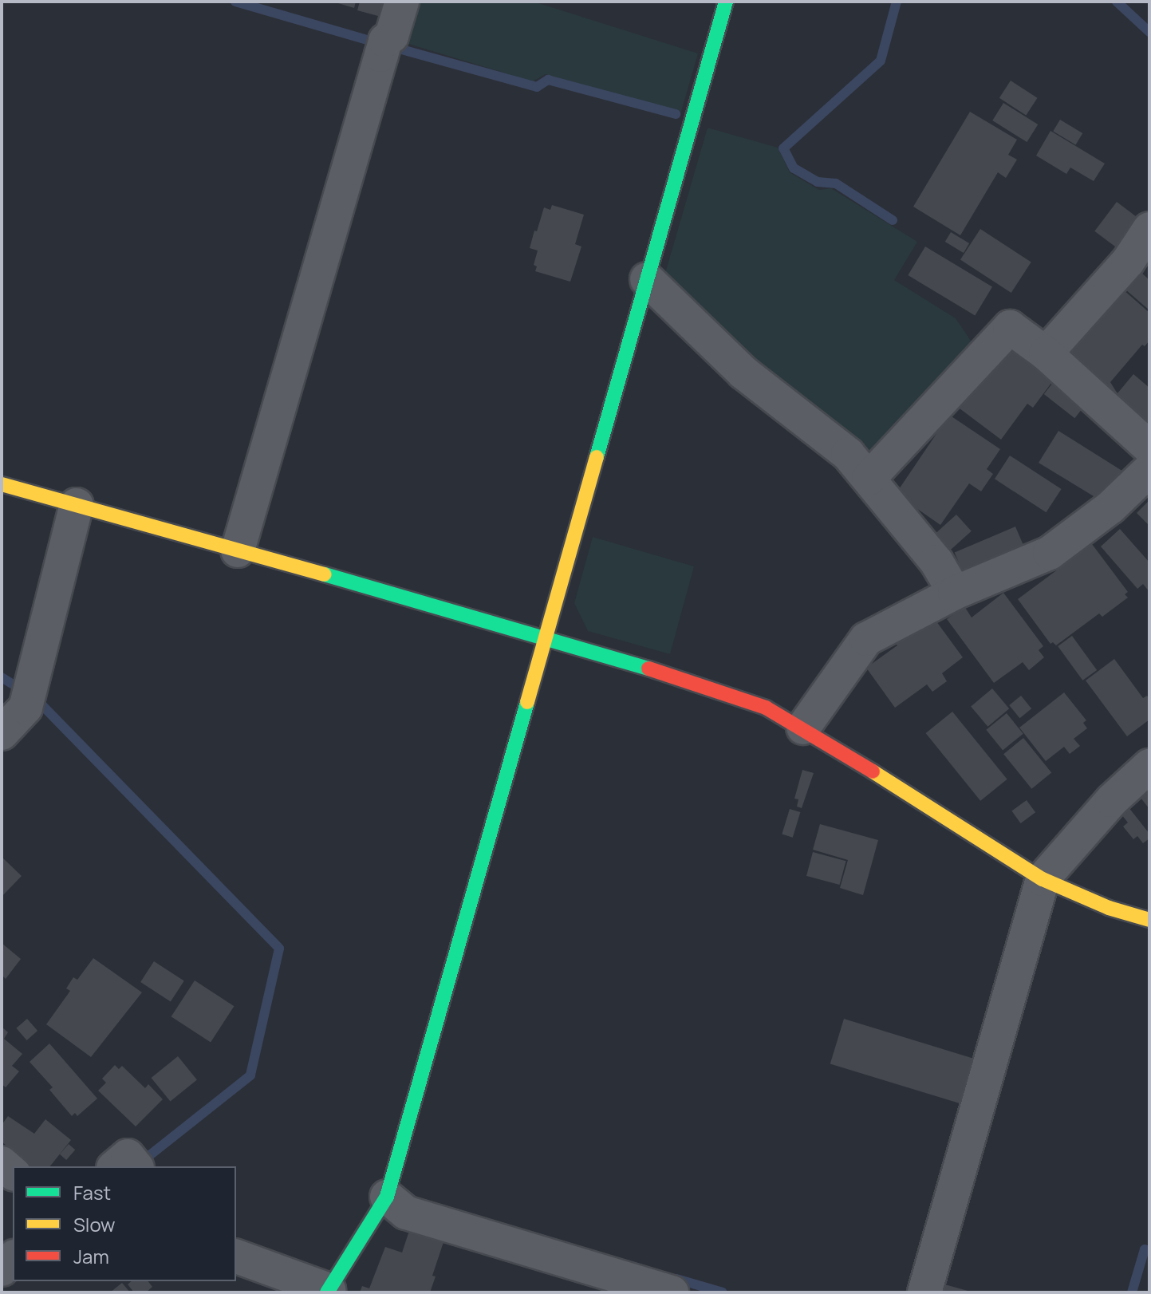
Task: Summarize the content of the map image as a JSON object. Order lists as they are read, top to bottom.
{
  "legend": ["Fast", "Slow", "Jam"]
}
